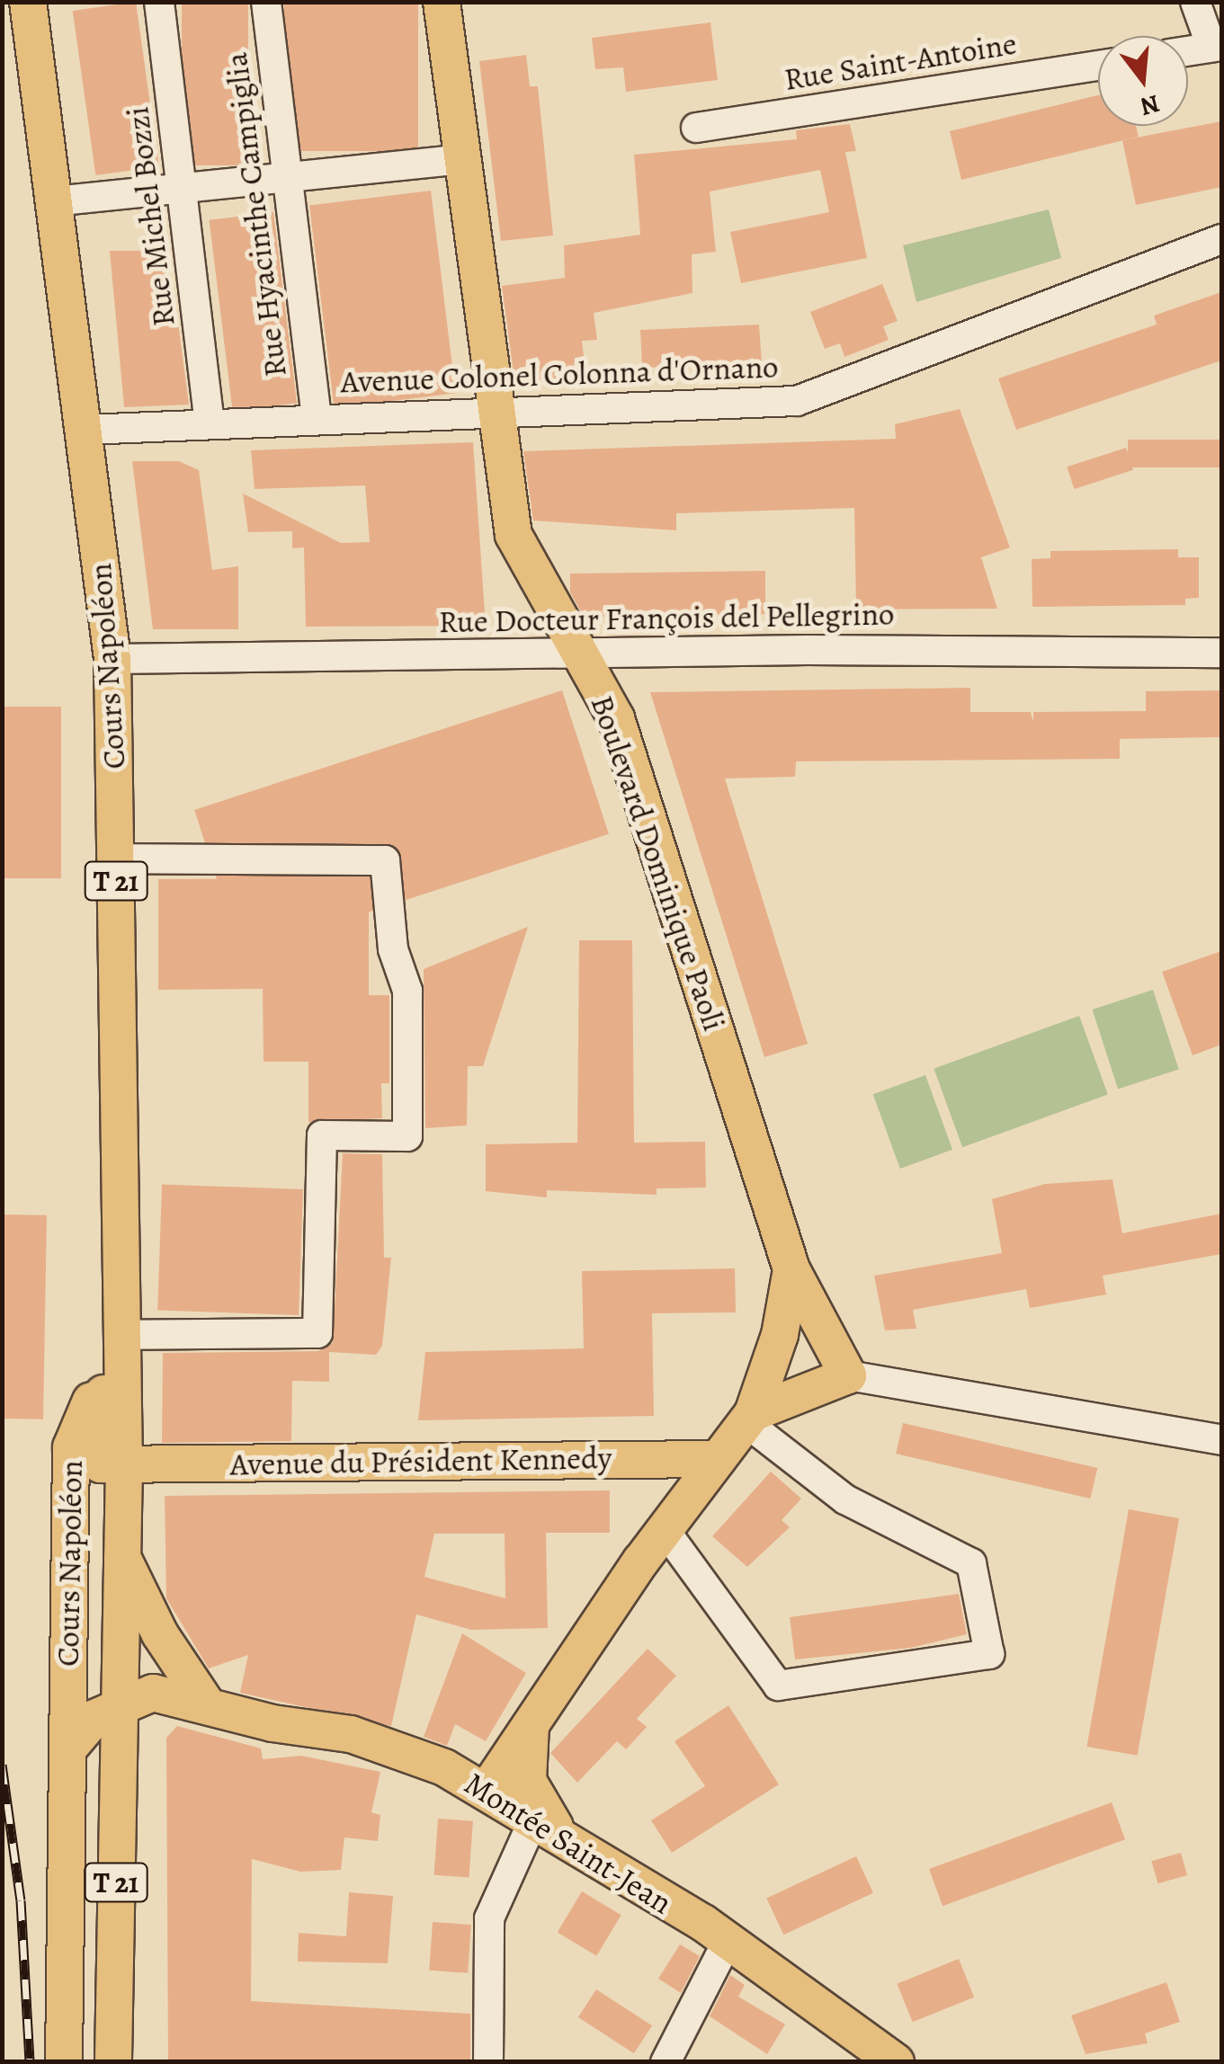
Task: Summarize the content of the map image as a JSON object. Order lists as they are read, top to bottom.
{
  "streets": {
    "main road": [
      "Cours Napoléon",
      "Boulevard Dominique Paoli",
      "T 21",
      "Avenue du Président Kennedy",
      "Montée Saint-Jean"
    ],
    "street": [
      "Rue Saint-Antoine",
      "Rue Hyacinthe Campiglia",
      "Rue Michel Bozzi",
      "Avenue Colonel Colonna d'Ornano",
      "Rue Docteur François del Pellegrino"
    ]
  },
  "crossings": [
    ["Rue Hyacinthe Campiglia", "Avenue Colonel Colonna d'Ornano"],
    ["Rue Michel Bozzi", "Avenue Colonel Colonna d'Ornano"],
    ["Avenue Colonel Colonna d'Ornano", "Cours Napoléon"],
    ["Avenue Colonel Colonna d'Ornano", "Boulevard Dominique Paoli"],
    ["Rue Docteur François del Pellegrino", "Cours Napoléon"],
    ["Rue Docteur François del Pellegrino", "Boulevard Dominique Paoli"],
    ["Cours Napoléon", "Avenue du Président Kennedy"],
    ["Cours Napoléon", "Montée Saint-Jean"]
  ],
  "north": "bottom"
}
